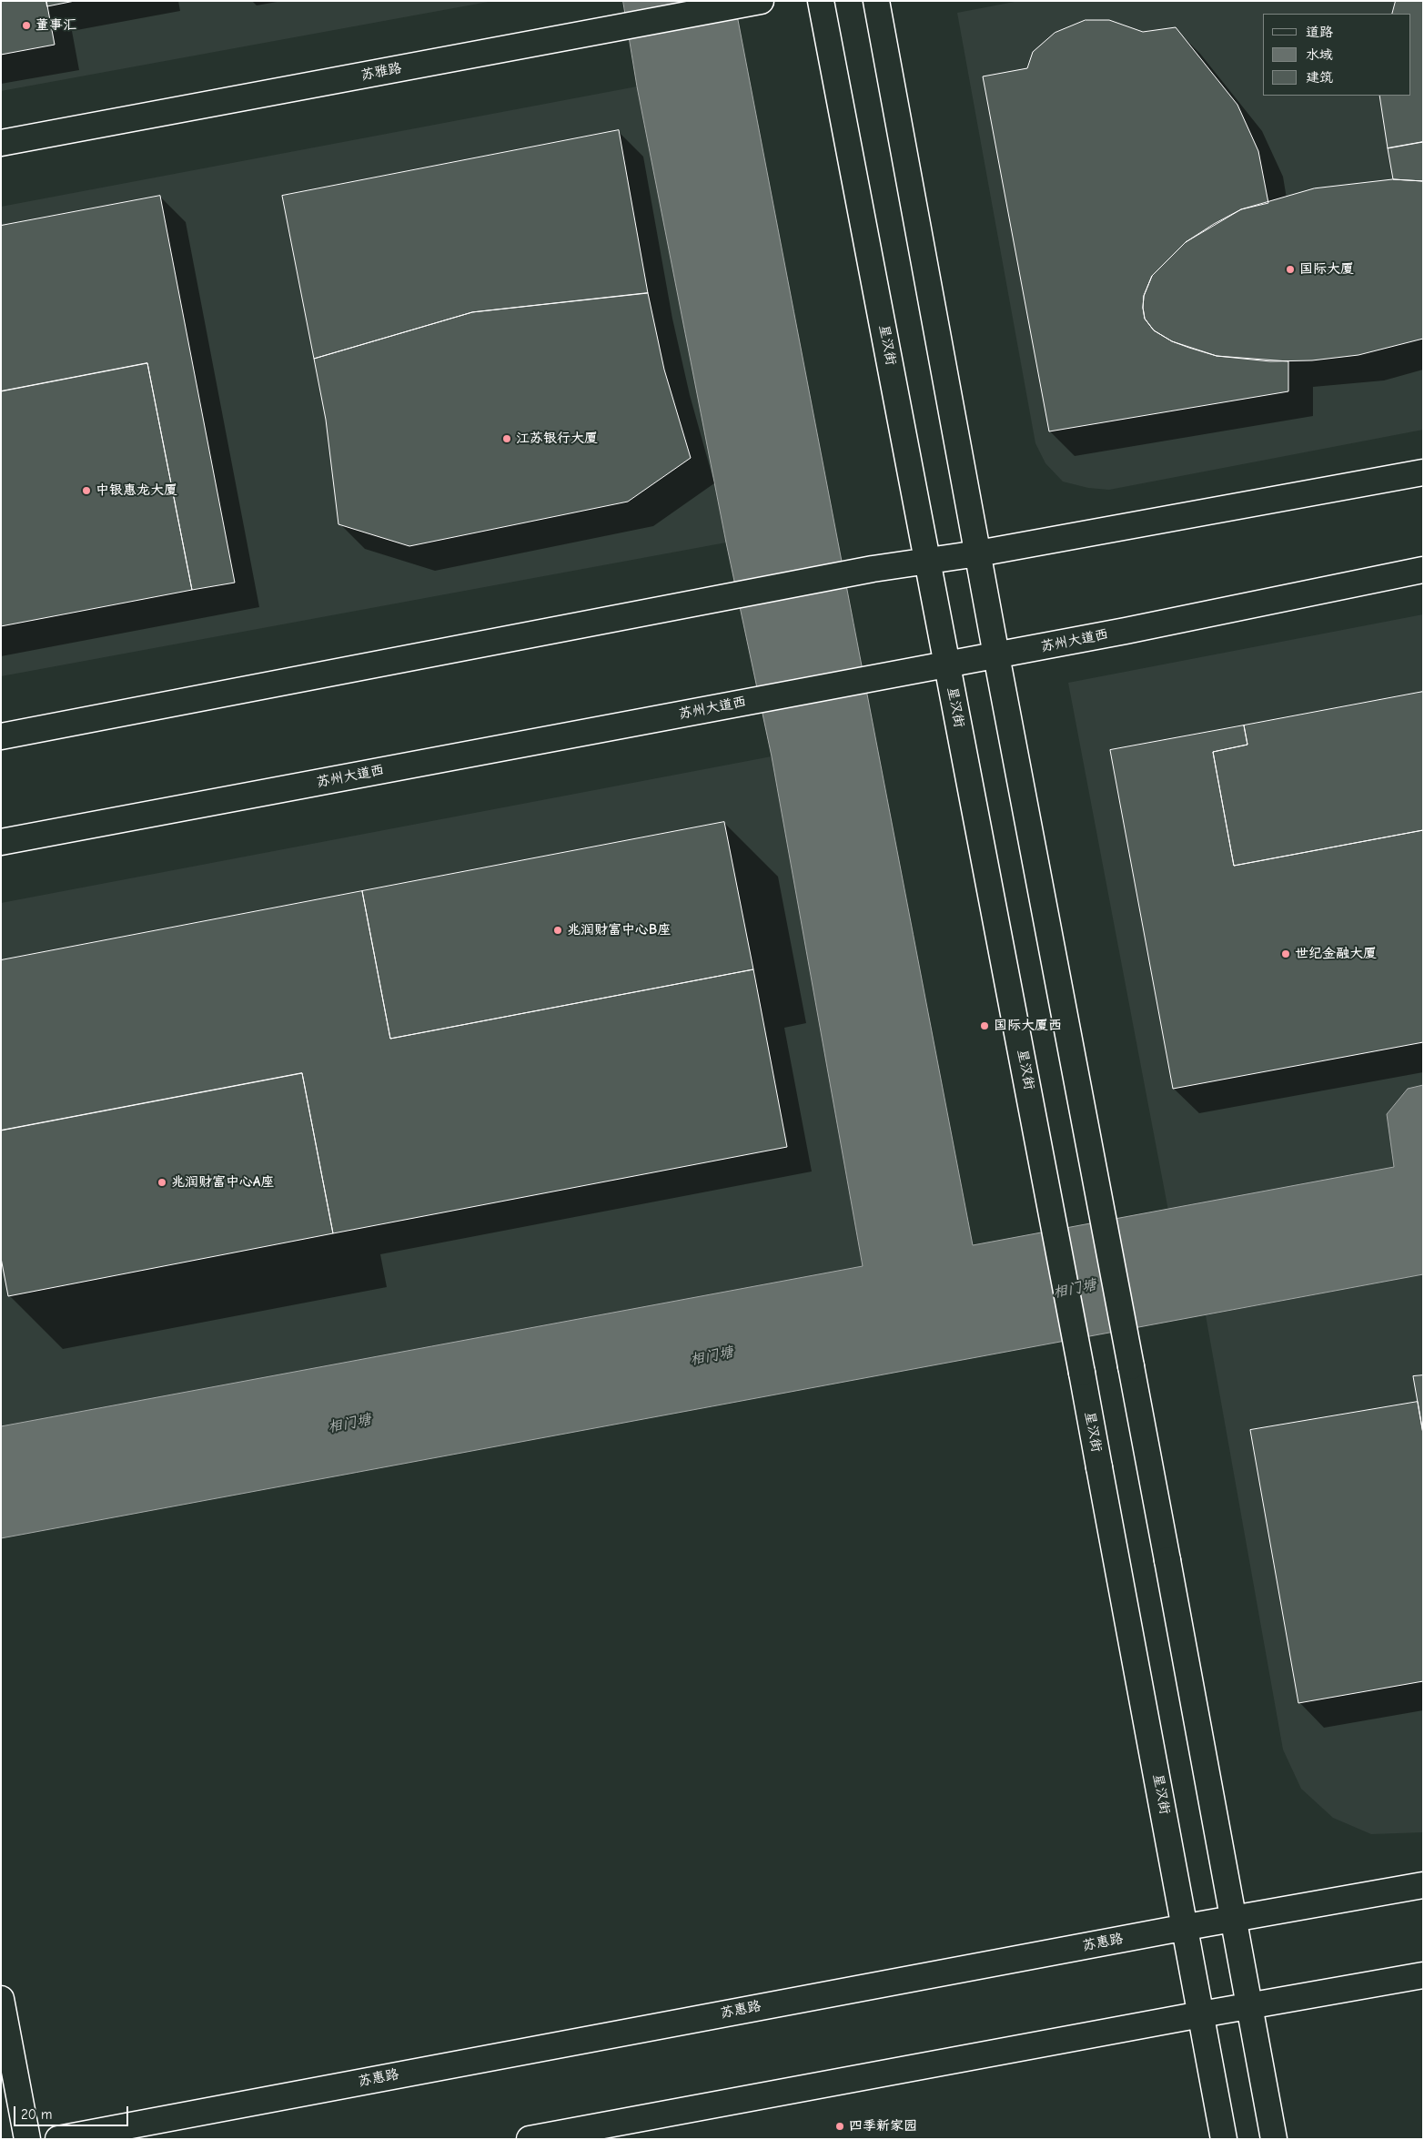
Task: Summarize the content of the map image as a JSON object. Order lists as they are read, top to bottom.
{
  "streets": {
    "main road": [
      "苏雅路",
      "星汉街",
      "苏州大道西",
      "苏惠路"
    ]
  },
  "crossings": [
    ["星汉街", "苏州大道西"],
    ["星汉街", "苏惠路"]
  ],
  "water": ["相门塘"],
  "places": [
    "董事汇",
    "国际大厦",
    "江苏银行大厦",
    "中银惠龙大厦",
    "兆润财富中心B座",
    "世纪金融大厦",
    "国际大厦西",
    "兆润财富中心A座",
    "四季新家园"
  ],
  "legend": ["道路", "水域", "建筑"],
  "scale_bar": "20 m"
}
